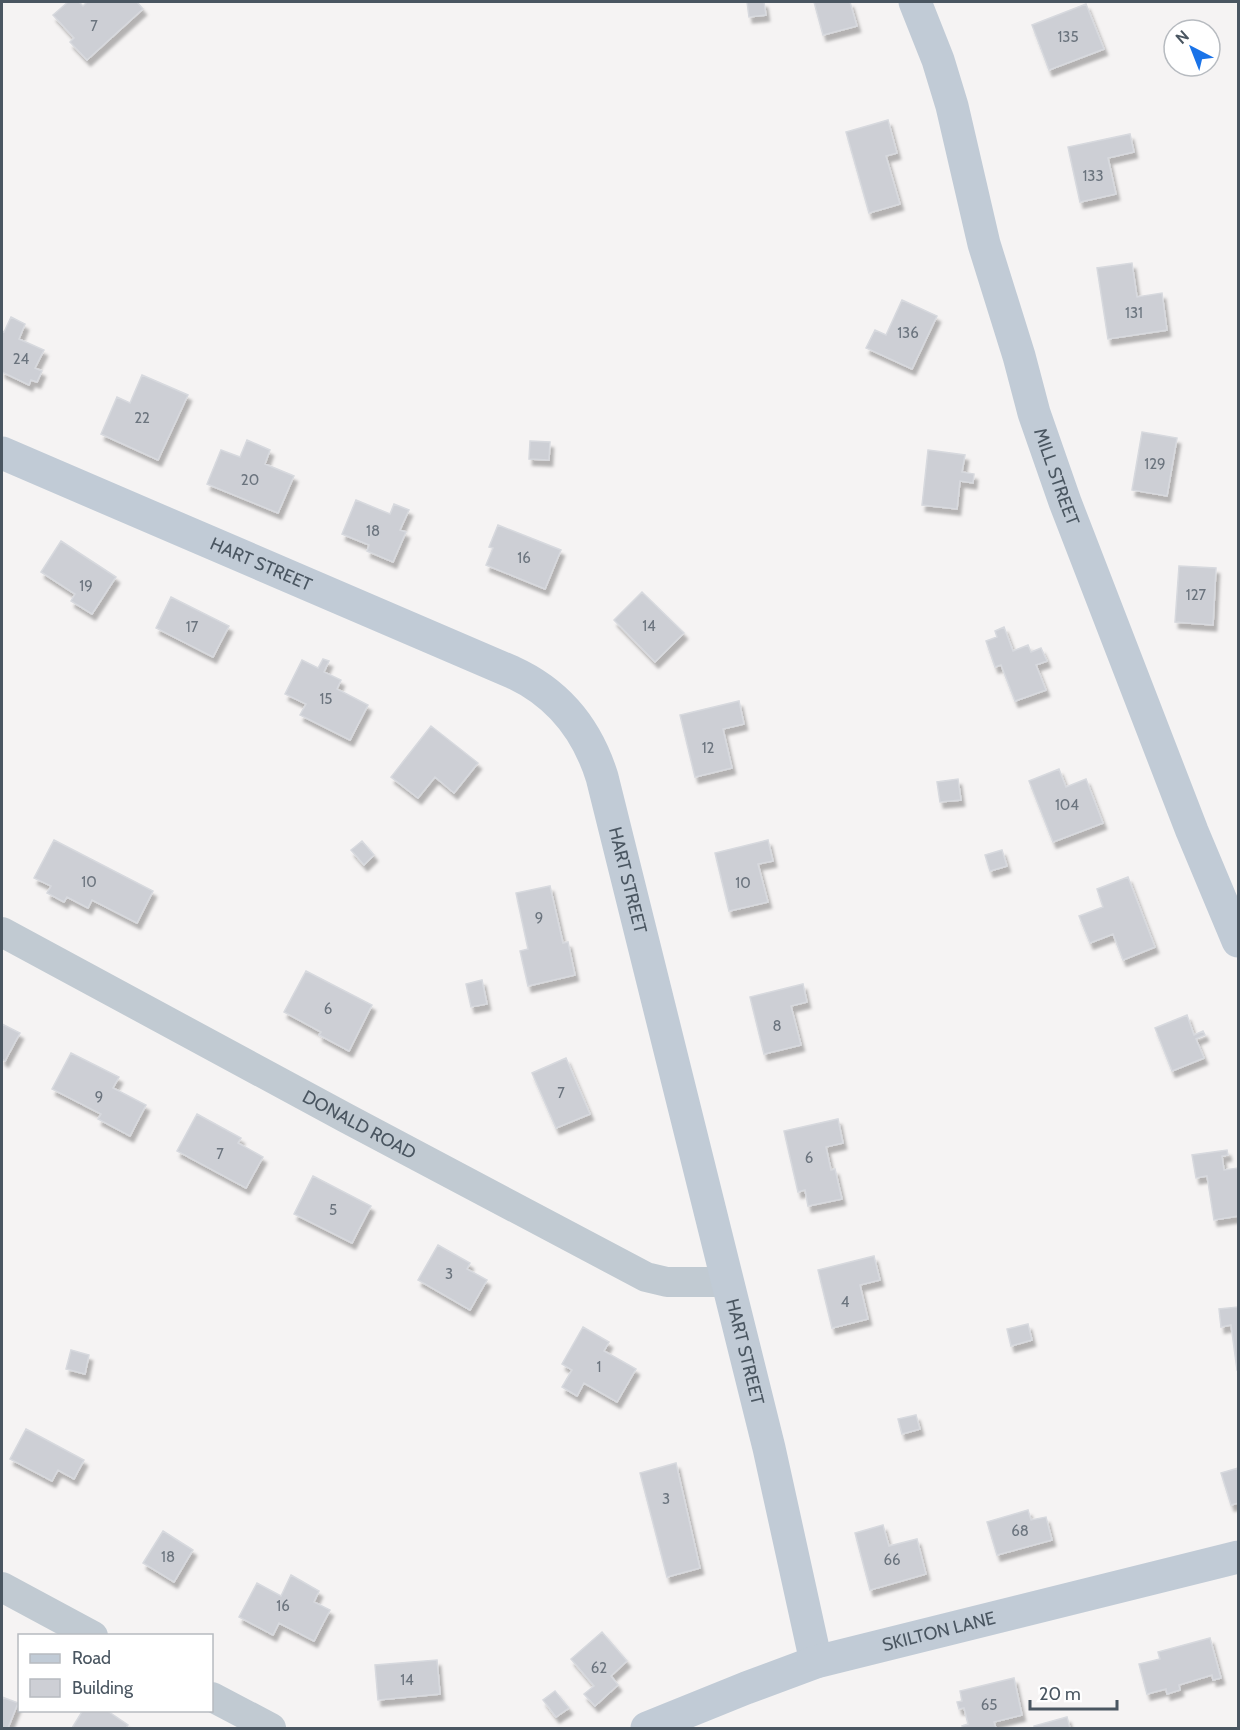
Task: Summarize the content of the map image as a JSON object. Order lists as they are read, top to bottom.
{
  "streets": {
    "street": [
      "MILL STREET",
      "HART STREET",
      "DONALD ROAD",
      "SKILTON LANE"
    ]
  },
  "crossings": [
    ["HART STREET", "DONALD ROAD"],
    ["HART STREET", "SKILTON LANE"]
  ],
  "house_numbers": [
    "7",
    "135",
    "133",
    "131",
    "136",
    "24",
    "22",
    "129",
    "20",
    "18",
    "16",
    "19",
    "127",
    "14",
    "17",
    "15",
    "12",
    "104",
    "10",
    "10",
    "9",
    "6",
    "8",
    "7",
    "9",
    "7",
    "6",
    "5",
    "3",
    "4",
    "1",
    "3",
    "68",
    "18",
    "66",
    "16",
    "62",
    "14",
    "65"
  ],
  "legend": ["Road", "Building"],
  "scale_bar": "20 m",
  "north": "top left"
}
